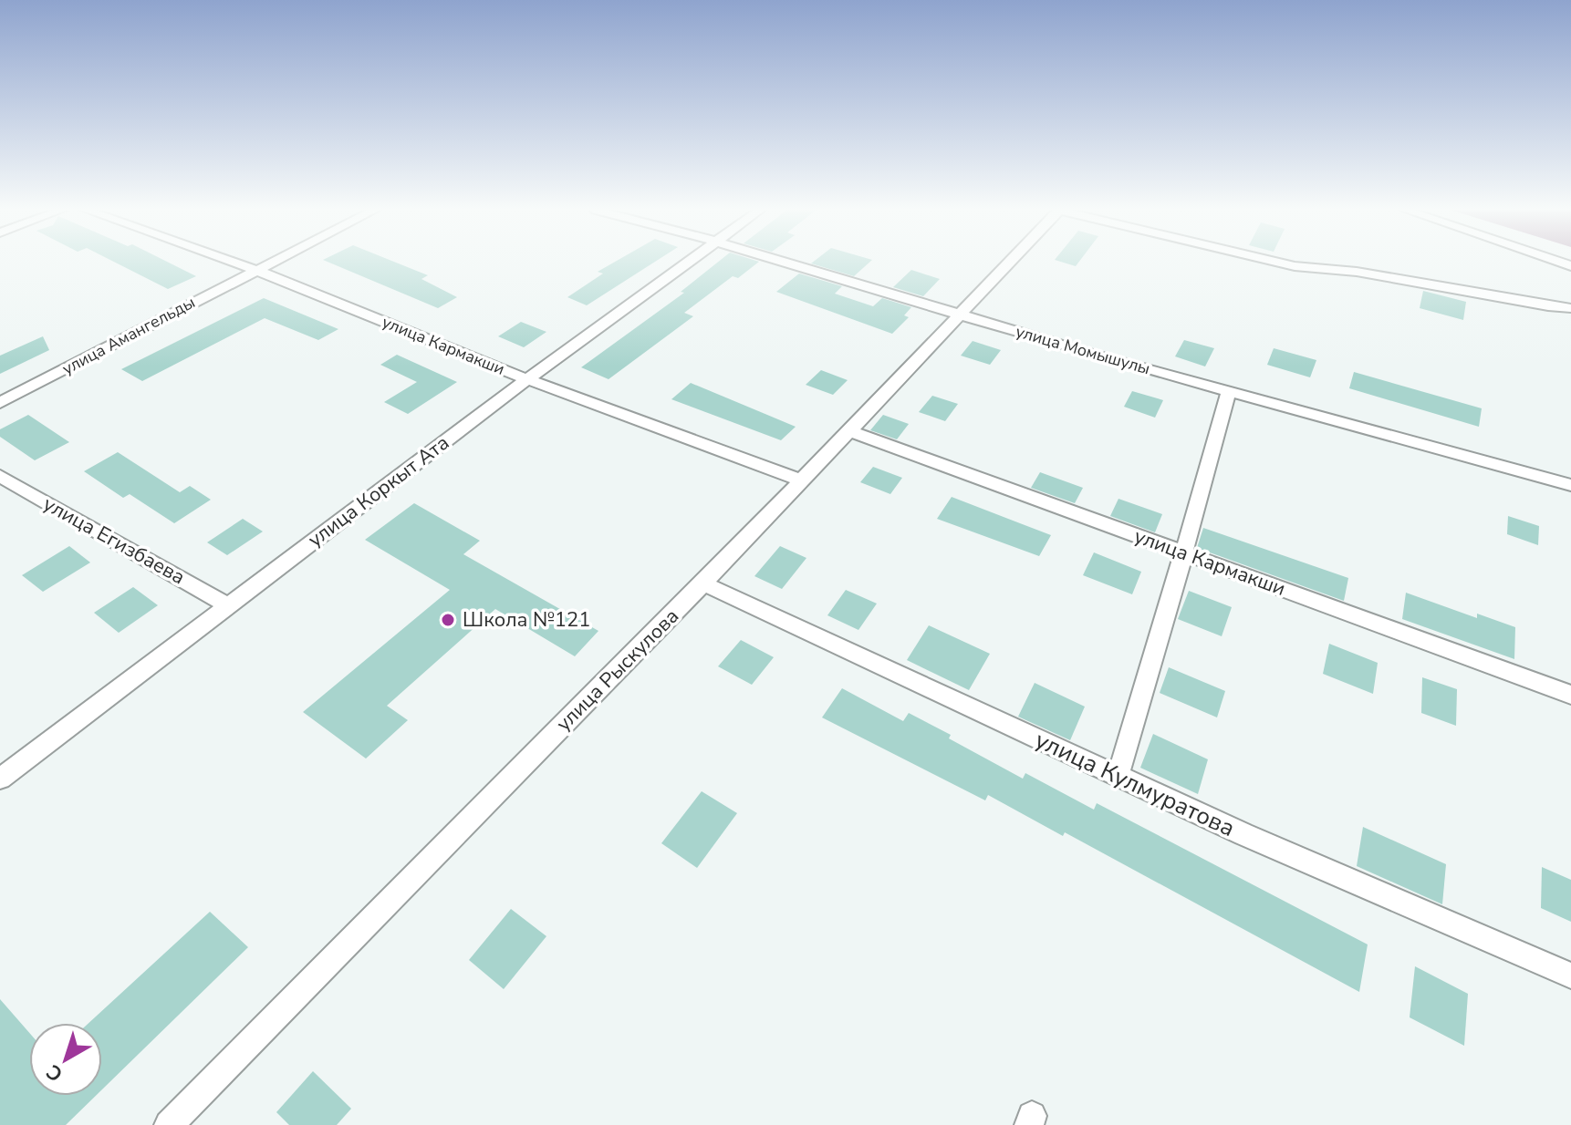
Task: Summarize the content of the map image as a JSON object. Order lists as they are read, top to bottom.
{
  "streets": {
    "street": [
      "улица Амангельды",
      "улица Кармакши",
      "улица Момышулы",
      "улица Коркыт Ата",
      "улица Егизбаева",
      "улица Рыскулова",
      "улица Кулмуратова"
    ]
  },
  "crossings": [
    ["улица Амангельды", "улица Кармакши"],
    ["улица Кармакши", "улица Коркыт Ата"],
    ["улица Кармакши", "улица Рыскулова"],
    ["улица Момышулы", "улица Рыскулова"],
    ["улица Коркыт Ата", "улица Егизбаева"],
    ["улица Рыскулова", "улица Кулмуратова"]
  ],
  "places": ["Школа №121"],
  "north": "bottom left"
}
